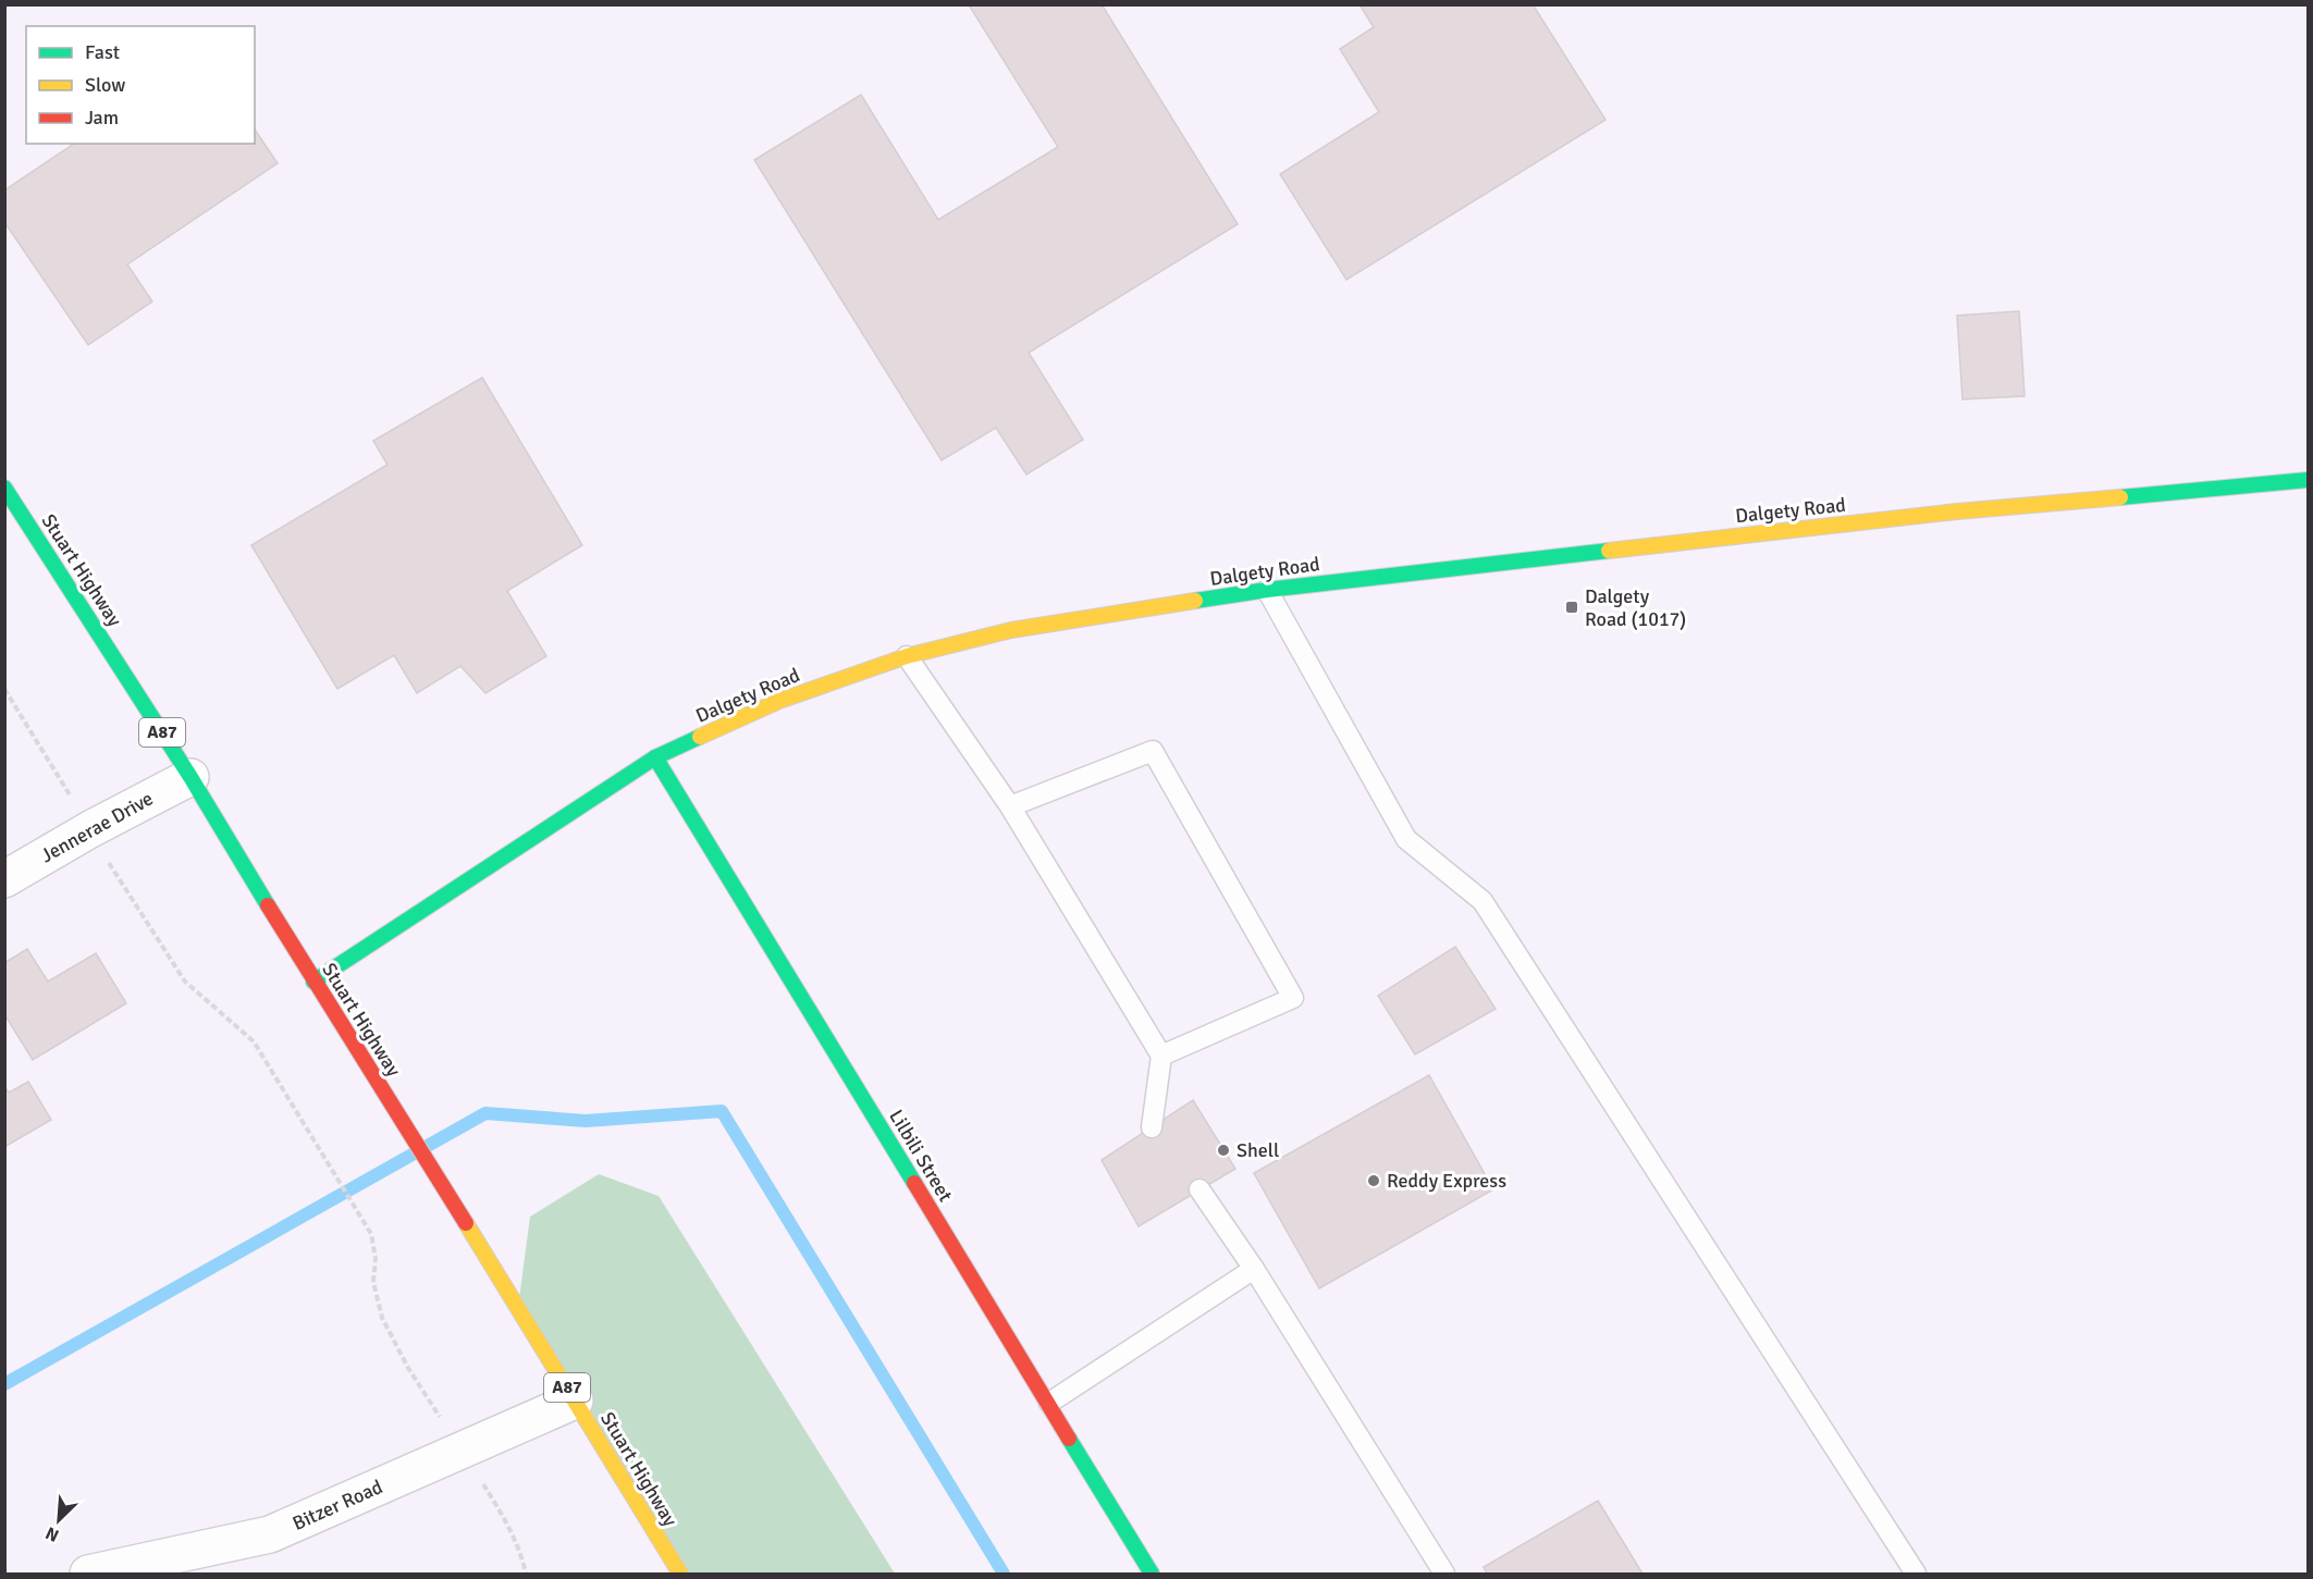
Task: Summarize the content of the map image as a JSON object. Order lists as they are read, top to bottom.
{
  "streets": {
    "main road": [
      "Dalgety Road",
      "Stuart Highway",
      "A87",
      "Lilbili Street"
    ],
    "street": ["Jennerae Drive", "Bitzer Road"]
  },
  "crossings": [
    ["Dalgety Road", "Stuart Highway"],
    ["Dalgety Road", "Lilbili Street"],
    ["Stuart Highway", "Jennerae Drive"],
    ["Stuart Highway", "Bitzer Road"]
  ],
  "places": {
    "transit": ["Dalgety Road (1017)"],
    "other": ["Shell", "Reddy Express"]
  },
  "legend": ["Fast", "Slow", "Jam"],
  "north": "bottom left"
}
